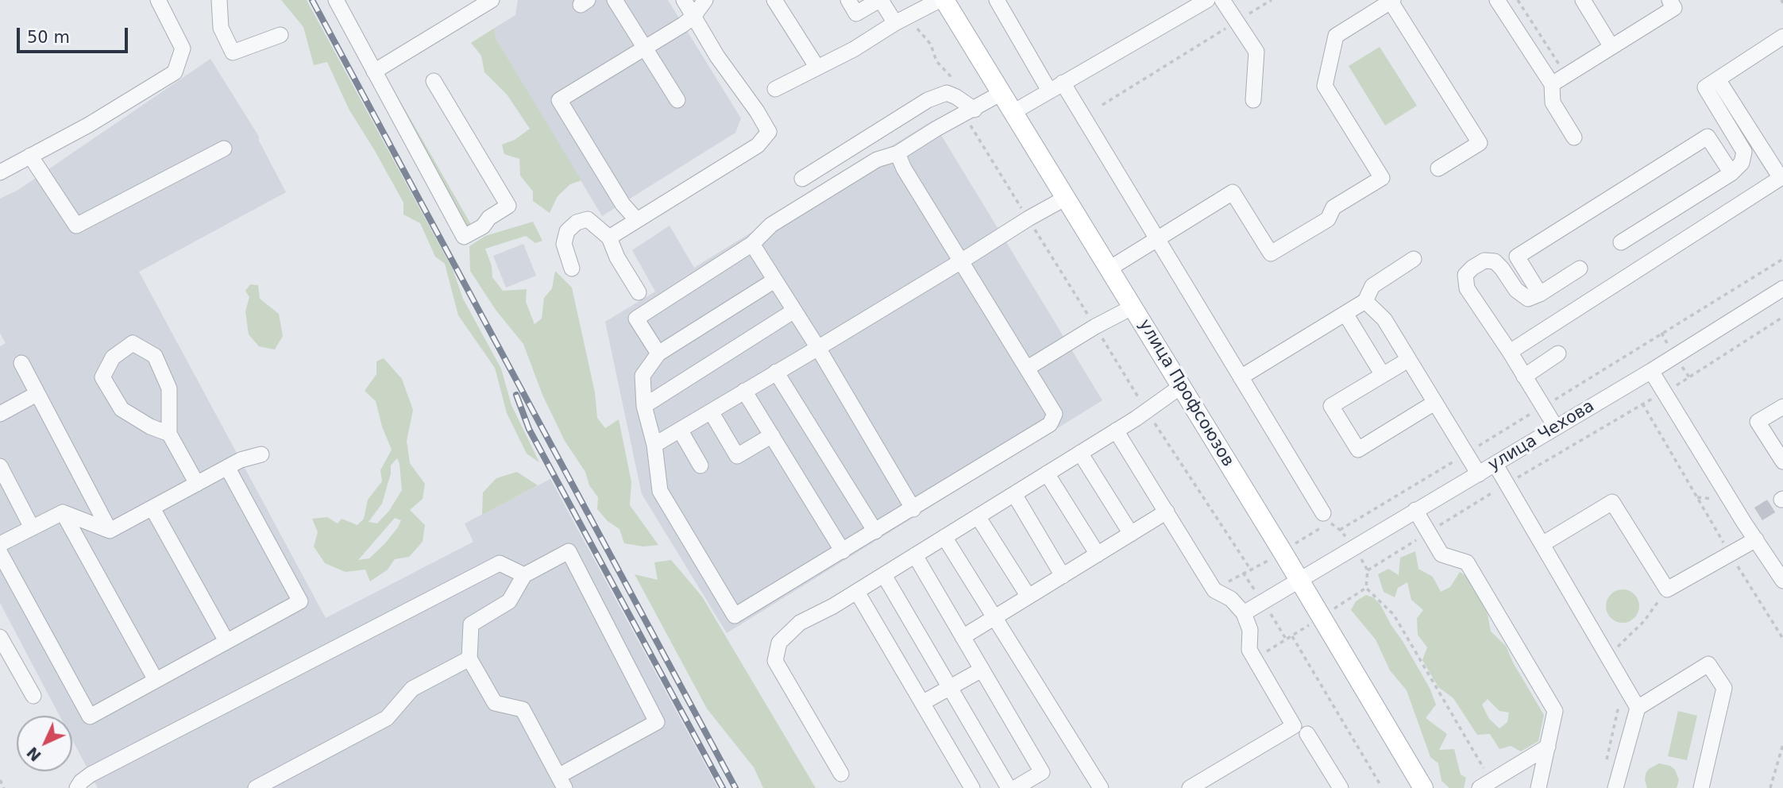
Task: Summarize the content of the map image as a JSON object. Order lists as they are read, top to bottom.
{
  "streets": {
    "main road": ["улица Профсоюзов"],
    "street": ["улица Чехова"]
  },
  "crossings": [
    ["улица Профсоюзов", "улица Чехова"]
  ],
  "scale_bar": "50 m",
  "north": "bottom left"
}
